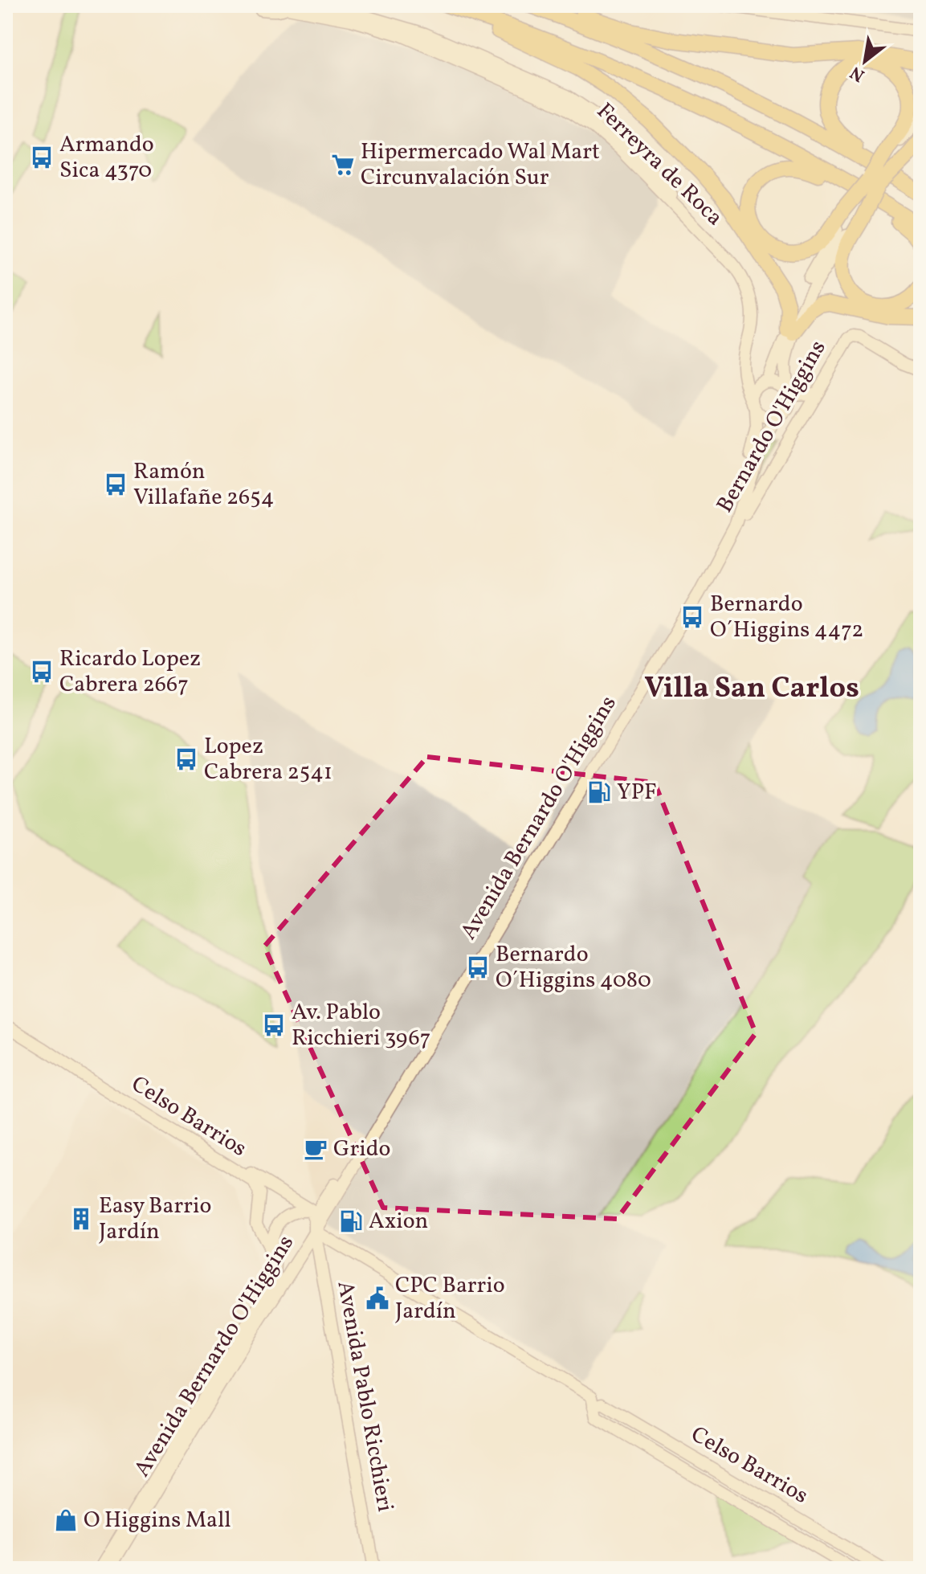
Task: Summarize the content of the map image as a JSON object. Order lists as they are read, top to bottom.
{
  "streets": {
    "main road": [
      "Ferreyra de Roca",
      "Bernardo O'Higgins",
      "Avenida Bernardo O'Higgins",
      "Celso Barrios",
      "Avenida Pablo Ricchieri"
    ]
  },
  "crossings": [
    ["Ferreyra de Roca", "Avenida Bernardo O'Higgins"],
    ["Bernardo O'Higgins", "Avenida Bernardo O'Higgins"],
    ["Avenida Bernardo O'Higgins", "Celso Barrios"],
    ["Avenida Bernardo O'Higgins", "Avenida Pablo Ricchieri"],
    ["Celso Barrios", "Avenida Pablo Ricchieri"]
  ],
  "districts": ["Villa San Carlos"],
  "places": {
    "bus stop": [
      "Armando Sica 4370",
      "Ramón Villafañe 2654",
      "Bernardo O´Higgins 4472",
      "Ricardo Lopez Cabrera 2667",
      "Lopez Cabrera 2541",
      "Bernardo O´Higgins 4080",
      "Av. Pablo Ricchieri 3967"
    ],
    "supermarket": ["Hipermercado Wal Mart Circunvalación Sur"],
    "fuel station": ["YPF", "Axion"],
    "cafe": ["Grido"],
    "building": ["Easy Barrio Jardín"],
    "public building": ["CPC Barrio Jardín"],
    "shop": ["O Higgins Mall"]
  },
  "north": "bottom left"
}
